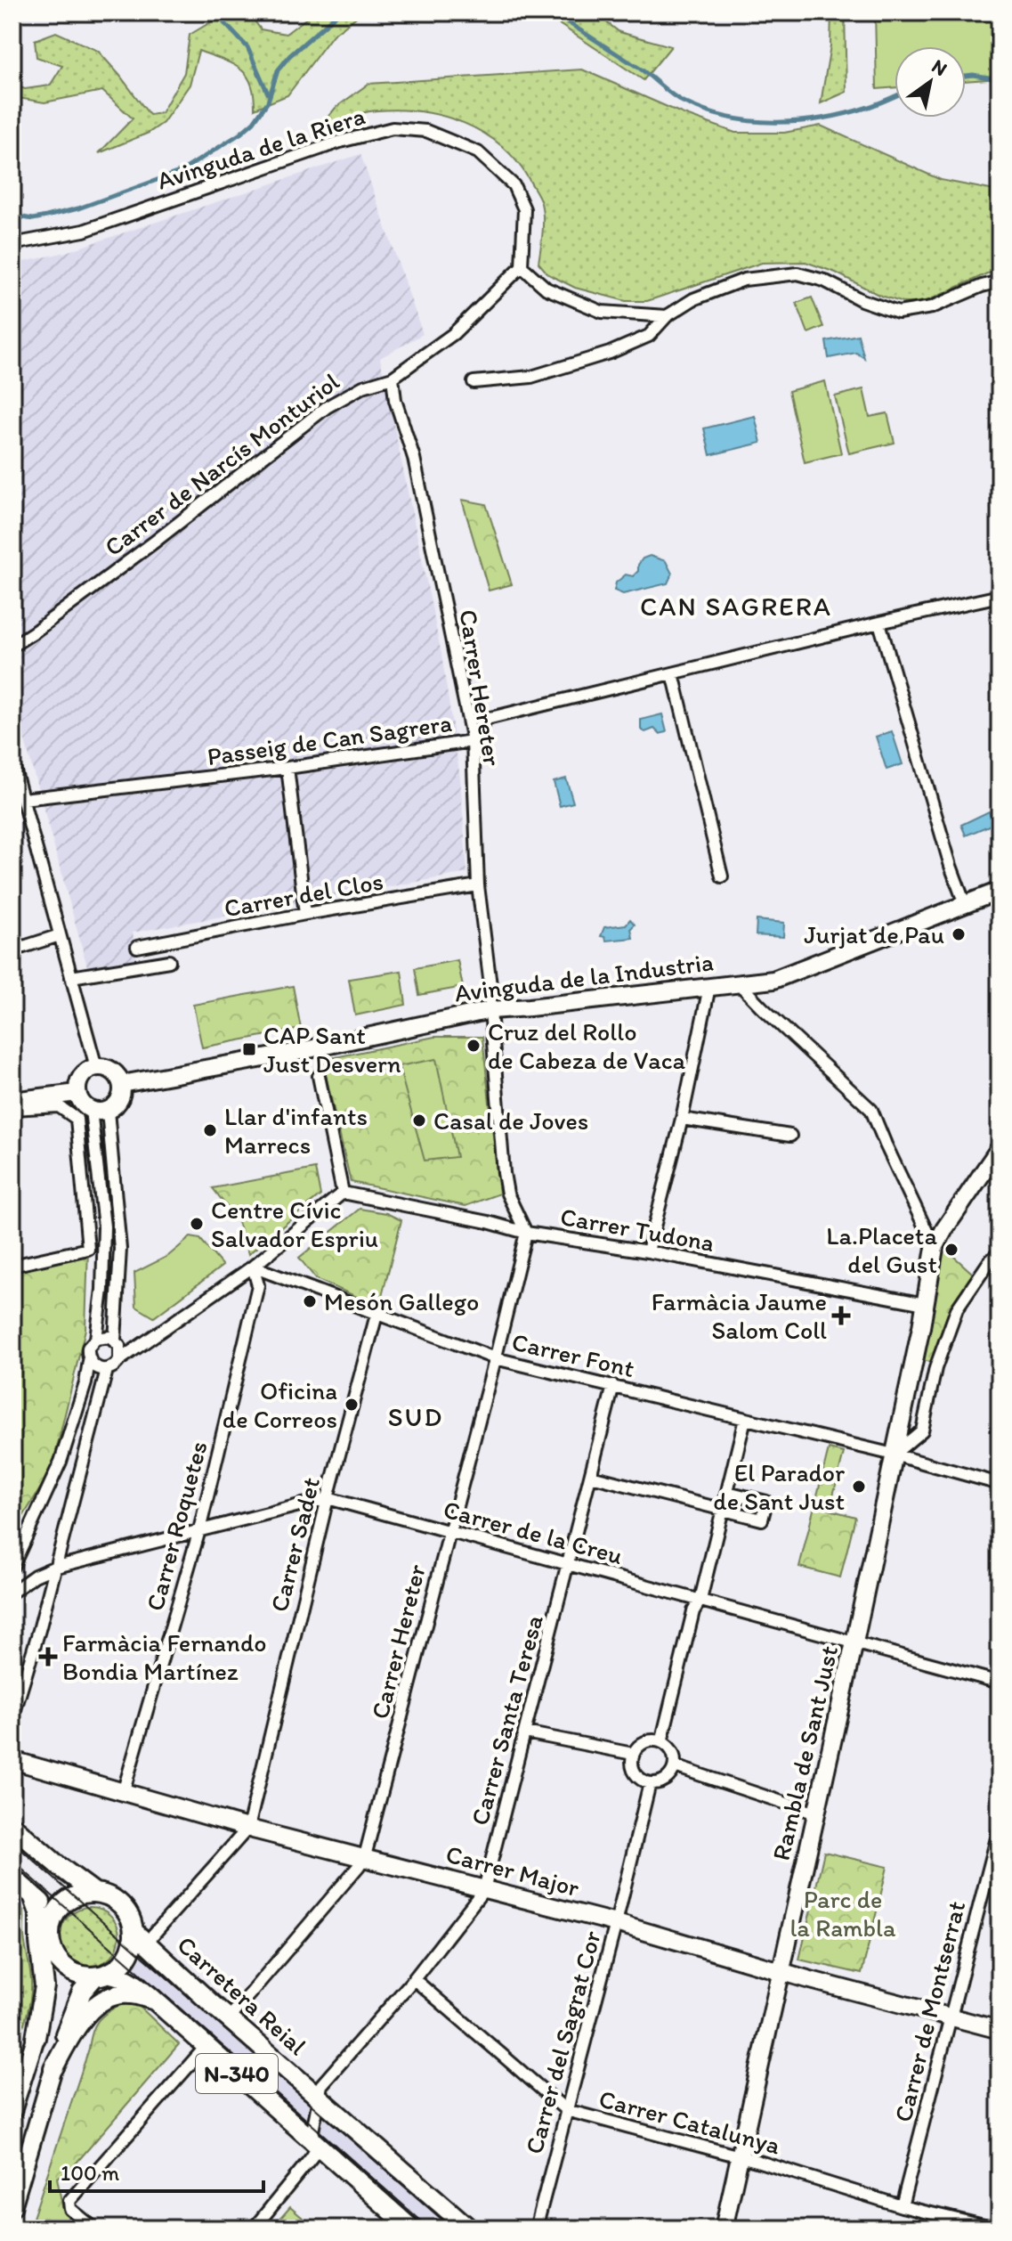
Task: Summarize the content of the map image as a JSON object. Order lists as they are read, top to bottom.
{
  "streets": {
    "main road": ["Carretera Reial", "N-340"],
    "street": [
      "Avinguda de la Riera",
      "Carrer de Narcís Monturiol",
      "Carrer Hereter",
      "Passeig de Can Sagrera",
      "Carrer del Clos",
      "Avinguda de la Industria",
      "Carrer Tudona",
      "Carrer Font",
      "Carrer Roquetes",
      "Carrer de la Creu",
      "Carrer Sadet",
      "Carrer Santa Teresa",
      "Rambla de Sant Just",
      "Carrer Major",
      "Carrer de Montserrat",
      "Carrer del Sagrat Cor",
      "Carrer Catalunya"
    ]
  },
  "crossings": [
    ["Avinguda de la Riera", "Carrer de Narcís Monturiol"],
    ["Carrer de Narcís Monturiol", "Carrer Hereter"],
    ["Carrer Hereter", "Passeig de Can Sagrera"],
    ["Carrer Hereter", "Carrer del Clos"],
    ["Carrer Hereter", "Avinguda de la Industria"],
    ["Carrer Hereter", "Carrer Tudona"],
    ["Carrer Hereter", "Carrer Font"],
    ["Carrer Hereter", "Carrer de la Creu"],
    ["Carrer Hereter", "Carrer Major"],
    ["Carrer Hereter", "Carretera Reial"],
    ["Carrer Tudona", "Rambla de Sant Just"],
    ["Carrer Font", "Carrer Roquetes"],
    ["Carrer Font", "Carrer Sadet"],
    ["Carrer Font", "Carrer Santa Teresa"],
    ["Carrer Font", "Rambla de Sant Just"],
    ["Carrer Roquetes", "Carrer de la Creu"],
    ["Carrer Roquetes", "Carrer Major"],
    ["Carrer de la Creu", "Carrer Sadet"],
    ["Carrer de la Creu", "Carrer Santa Teresa"],
    ["Carrer de la Creu", "Rambla de Sant Just"],
    ["Carrer Sadet", "Carrer Major"],
    ["Carrer Santa Teresa", "Carrer Major"],
    ["Carrer Santa Teresa", "Carretera Reial"],
    ["Carrer Santa Teresa", "Carrer Catalunya"],
    ["Rambla de Sant Just", "Carrer Major"],
    ["Rambla de Sant Just", "Carrer Catalunya"],
    ["Carrer Major", "Carrer de Montserrat"],
    ["Carrer Major", "Carrer del Sagrat Cor"],
    ["Carretera Reial", "N-340"],
    ["Carrer de Montserrat", "Carrer Catalunya"],
    ["Carrer del Sagrat Cor", "Carrer Catalunya"]
  ],
  "districts": ["CAN SAGRERA", "SUD"],
  "parks": ["Parc de la Rambla"],
  "places": {
    "other": [
      "Jurjat de Pau",
      "Cruz del Rollo de Cabeza de Vaca",
      "Casal de Joves",
      "Llar d'infants Marrecs",
      "Centre Cívic Salvador Espriu",
      "La.Placeta del Gust",
      "Mesón Gallego",
      "Oficina de Correos",
      "El Parador de Sant Just"
    ],
    "transit": ["CAP Sant Just Desvern"],
    "health": ["Farmàcia Jaume Salom Coll", "Farmàcia Fernando Bondia Martínez"]
  },
  "scale_bar": "100 m",
  "north": "top right"
}
